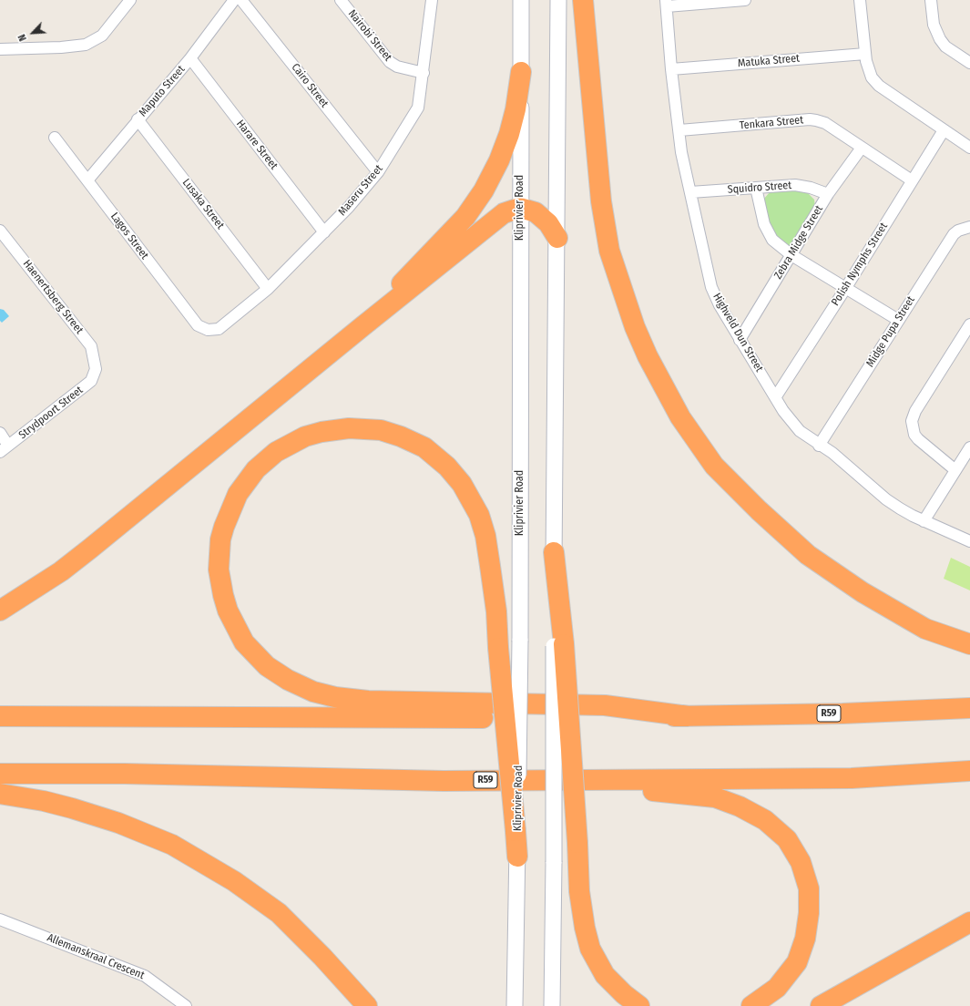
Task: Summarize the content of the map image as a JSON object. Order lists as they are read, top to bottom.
{
  "streets": {
    "highway": ["R59"],
    "main road": ["Kliprivier Road"],
    "street": [
      "Nairobi Street",
      "Matuka Street",
      "Cairo Street",
      "Maputo Street",
      "Tenkara Street",
      "Harare Street",
      "Squidro Street",
      "Maseru Street",
      "Lusaka Street",
      "Lagos Street",
      "Zebra Midge Street",
      "Polish Nymphs Street",
      "Haenertsberg Street",
      "Midge Pupa Street",
      "Highveld Dun Street",
      "Strydpoort Street",
      "Allemanskraal Crescent"
    ]
  },
  "crossings": [
    ["Nairobi Street", "Maseru Street"],
    ["Matuka Street", "Highveld Dun Street"],
    ["Cairo Street", "Maseru Street"],
    ["Maputo Street", "Harare Street"],
    ["Maputo Street", "Lusaka Street"],
    ["Maputo Street", "Lagos Street"],
    ["Tenkara Street", "Zebra Midge Street"],
    ["Tenkara Street", "Polish Nymphs Street"],
    ["Tenkara Street", "Highveld Dun Street"],
    ["Harare Street", "Maseru Street"],
    ["Squidro Street", "Zebra Midge Street"],
    ["Squidro Street", "Highveld Dun Street"],
    ["Maseru Street", "Lusaka Street"],
    ["Maseru Street", "Lagos Street"],
    ["Zebra Midge Street", "Highveld Dun Street"],
    ["Polish Nymphs Street", "Highveld Dun Street"],
    ["Haenertsberg Street", "Strydpoort Street"],
    ["Midge Pupa Street", "Highveld Dun Street"]
  ],
  "north": "bottom left"
}
